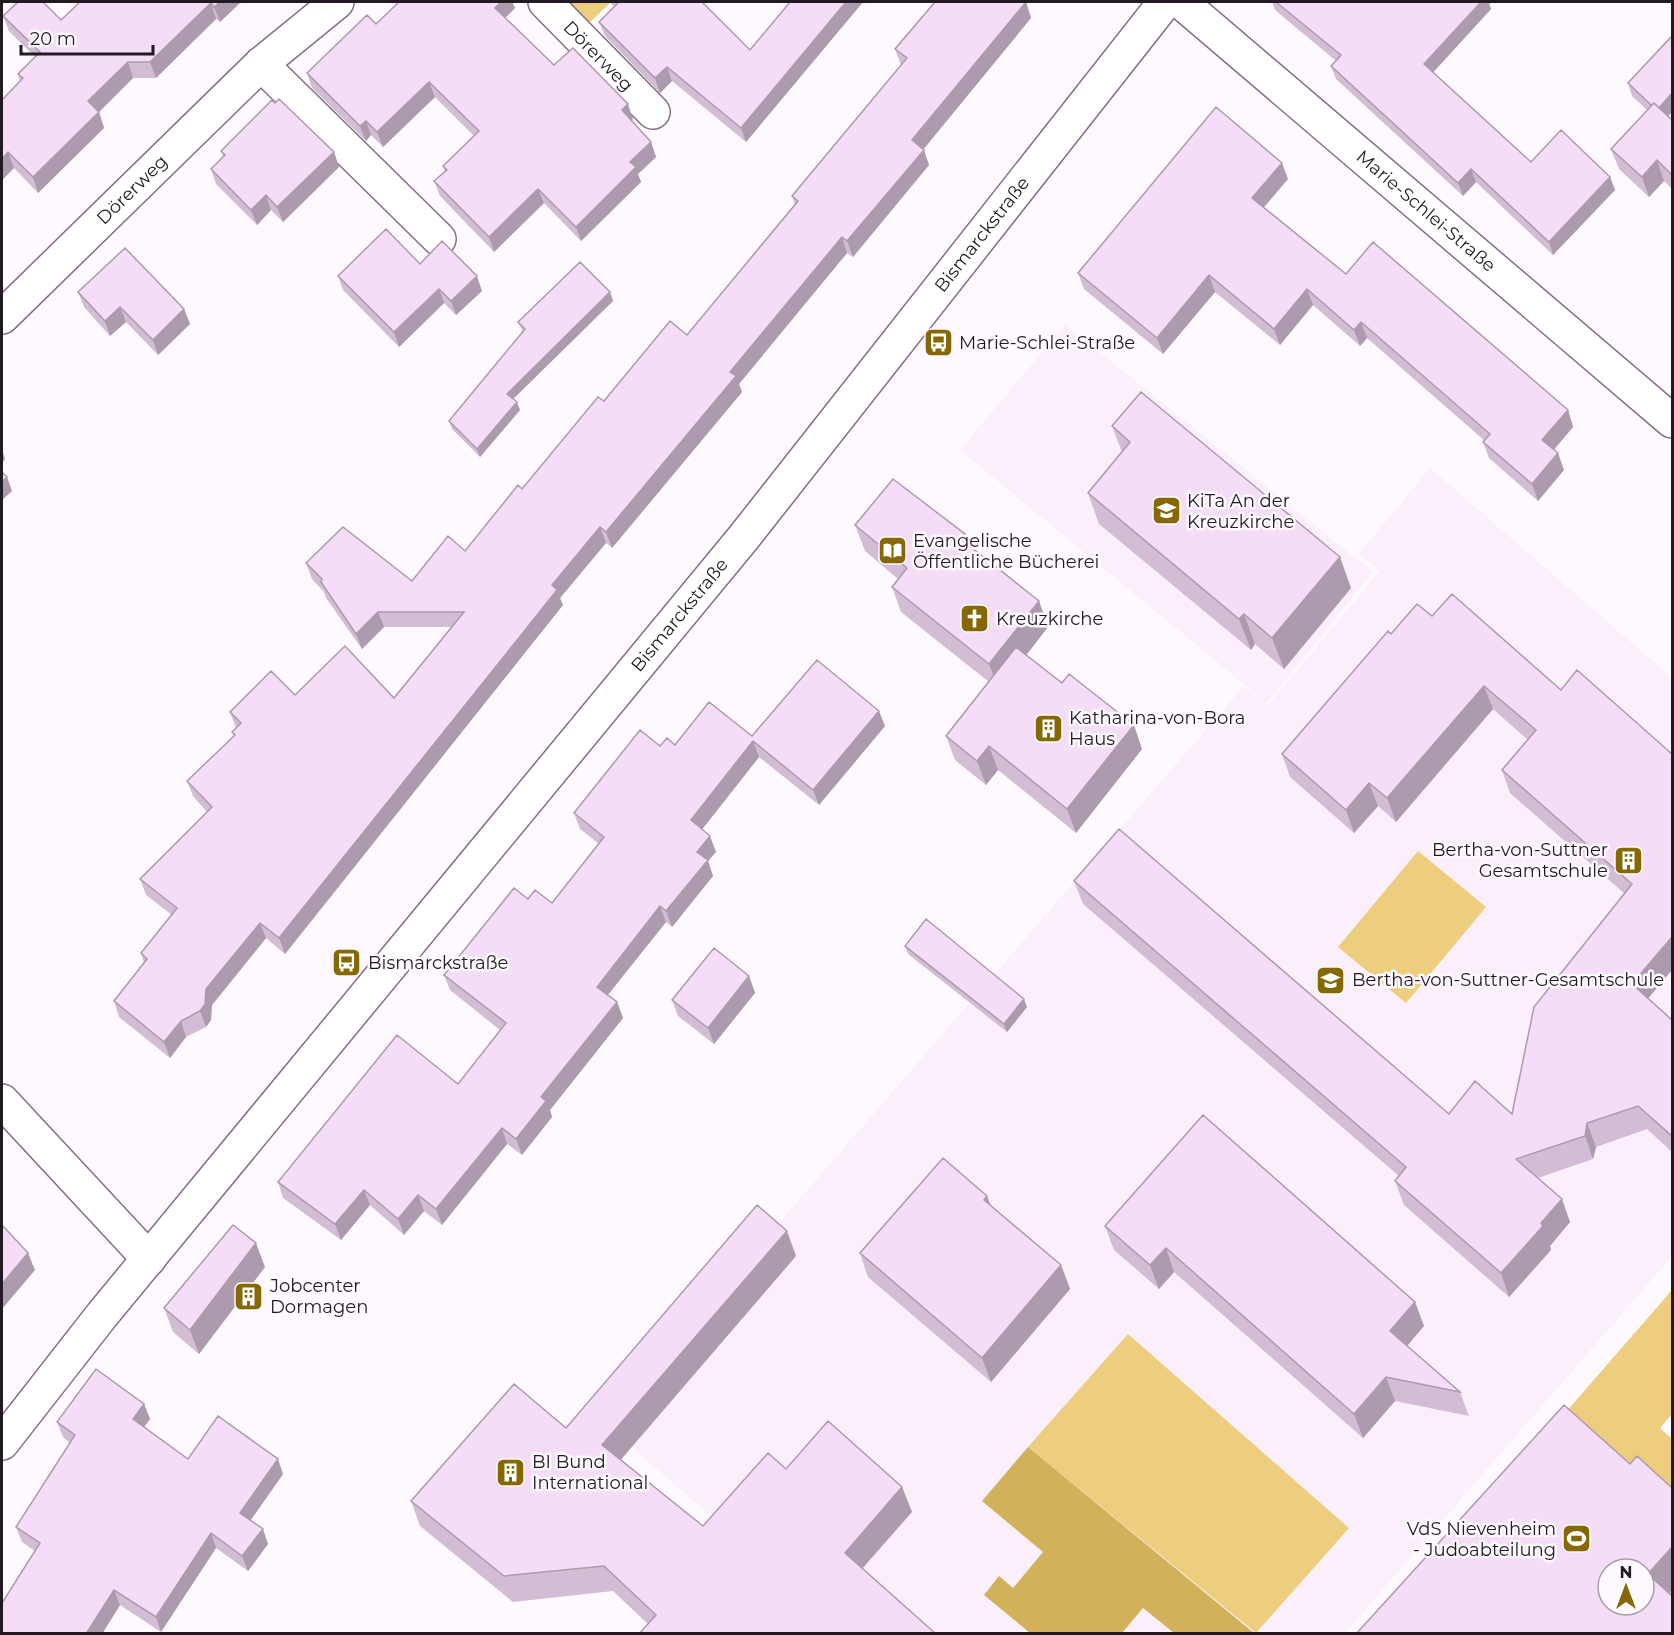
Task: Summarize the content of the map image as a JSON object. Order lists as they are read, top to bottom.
{
  "streets": {
    "street": ["Dörerweg", "Marie-Schlei-Straße", "Bismarckstraße"]
  },
  "places": {
    "bus stop": ["Marie-Schlei-Straße", "Bismarckstraße"],
    "school or university": ["KiTa An der Kreuzkirche", "Bertha-von-Suttner-Gesamtschule"],
    "library": ["Evangelische Öffentliche Bücherei"],
    "church": ["Kreuzkirche"],
    "building": [
      "Katharina-von-Bora Haus",
      "Bertha-von-Suttner Gesamtschule",
      "Jobcenter Dormagen",
      "BI Bund International"
    ],
    "sports": ["VdS Nievenheim - Judoabteilung"]
  },
  "scale_bar": "20 m",
  "north": "top"
}
